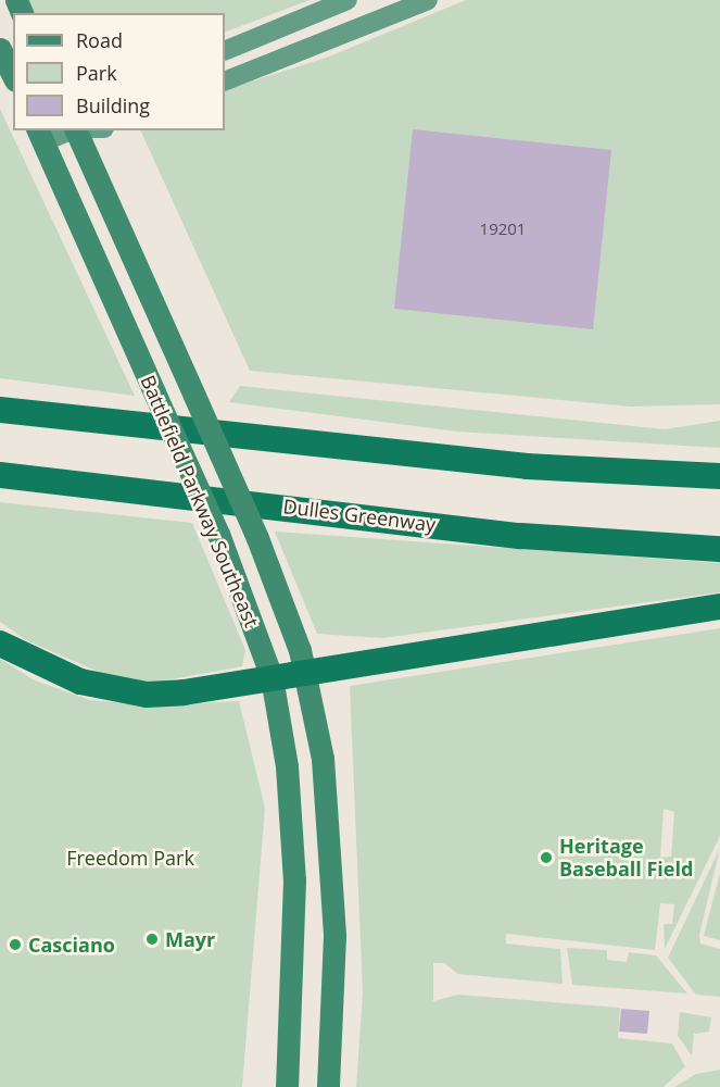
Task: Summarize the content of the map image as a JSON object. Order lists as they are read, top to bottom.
{
  "streets": {
    "highway": ["Dulles Greenway"],
    "main road": ["Battlefield Parkway Southeast"]
  },
  "parks": ["Freedom Park"],
  "places": ["Heritage Baseball Field", "Mayr", "Casciano"],
  "house_numbers": ["19201"],
  "legend": ["Road", "Park", "Building"]
}
